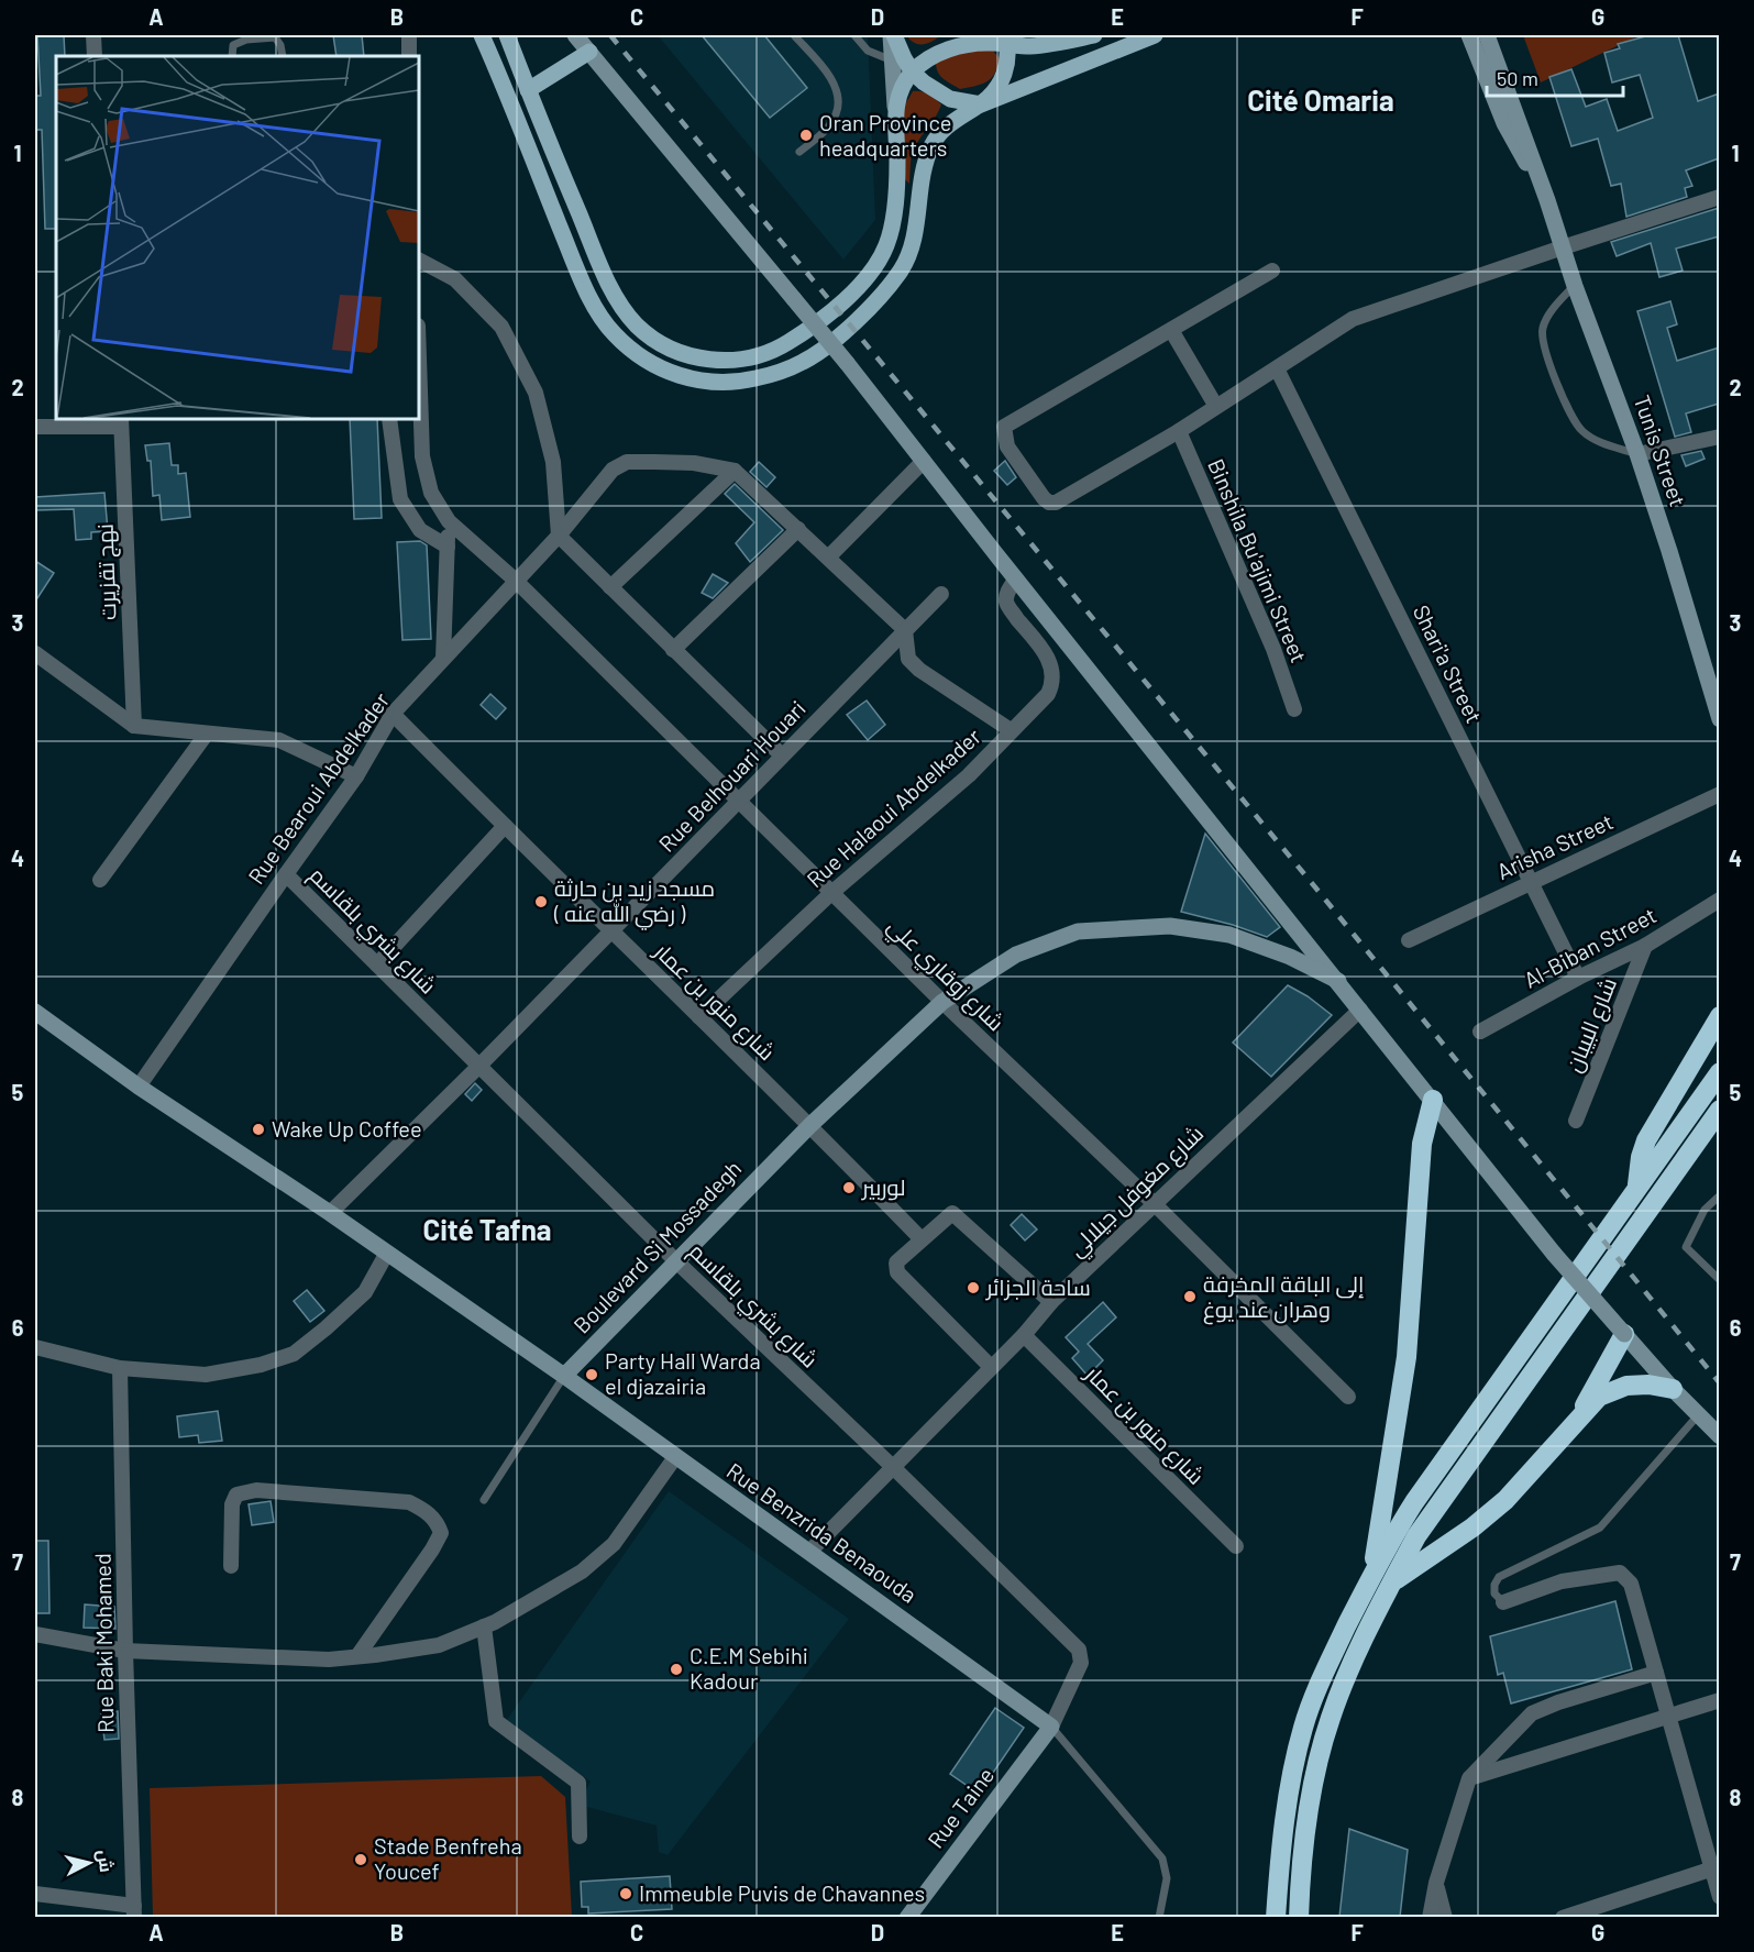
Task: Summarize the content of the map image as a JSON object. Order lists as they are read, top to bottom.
{
  "streets": {
    "main road": [
      "Tunis Street",
      "Boulevard Si Mossadegh",
      "Rue Benzrida Benaouda",
      "Rue Taine"
    ],
    "street": [
      "Binshila Bu'ajimi Street",
      "نهج تقزيرت",
      "Shari'a Street",
      "Rue Belhouari Houari",
      "Rue Bearoui Abdelkader",
      "Rue Halaoui Abdelkader",
      "Arisha Street",
      "شارع بشري بلقاسم",
      "Al-Biban Street",
      "شارع زوقاري علي",
      "شارع منور بن عمار",
      "شارع البيبان",
      "شارع مغوفل جيلالي",
      "Rue Baki Mohamed"
    ]
  },
  "crossings": [
    ["Shari'a Street", "Arisha Street"],
    ["Shari'a Street", "Al-Biban Street"],
    ["Rue Belhouari Houari", "شارع بشري بلقاسم"],
    ["Rue Belhouari Houari", "شارع زوقاري علي"],
    ["Rue Belhouari Houari", "شارع منور بن عمار"],
    ["Rue Bearoui Abdelkader", "شارع بشري بلقاسم"],
    ["Rue Bearoui Abdelkader", "شارع زوقاري علي"],
    ["Rue Bearoui Abdelkader", "شارع منور بن عمار"],
    ["Rue Halaoui Abdelkader", "شارع زوقاري علي"],
    ["Rue Halaoui Abdelkader", "شارع منور بن عمار"],
    ["شارع بشري بلقاسم", "شارع مغوفل جيلالي"],
    ["شارع بشري بلقاسم", "Boulevard Si Mossadegh"],
    ["شارع بشري بلقاسم", "Rue Benzrida Benaouda"],
    ["شارع بشري بلقاسم", "Rue Taine"],
    ["Al-Biban Street", "شارع البيبان"],
    ["شارع زوقاري علي", "شارع مغوفل جيلالي"],
    ["شارع زوقاري علي", "Boulevard Si Mossadegh"],
    ["شارع منور بن عمار", "شارع مغوفل جيلالي"],
    ["شارع منور بن عمار", "Boulevard Si Mossadegh"],
    ["شارع مغوفل جيلالي", "Rue Benzrida Benaouda"],
    ["Boulevard Si Mossadegh", "Rue Benzrida Benaouda"],
    ["Rue Benzrida Benaouda", "Rue Taine"]
  ],
  "districts": ["Cité Omaria", "Cité Tafna"],
  "places": [
    "Oran Province headquarters",
    "مسجد زيد بن حارثة ( رضي الله عنه )",
    "Wake Up Coffee",
    "لوربير",
    "ساحة الجزائر",
    "إلى الباقة المخرفة وهران عند يوغ",
    "Party Hall Warda el djazairia",
    "C.E.M Sebihi Kadour",
    "Stade Benfreha Youcef",
    "Immeuble Puvis de Chavannes"
  ],
  "scale_bar": "50 m",
  "north": "right",
  "grid": {
    "columns": [
      "A",
      "B",
      "C",
      "D",
      "E",
      "F",
      "G"
    ],
    "rows": [
      "1",
      "2",
      "3",
      "4",
      "5",
      "6",
      "7",
      "8"
    ]
  }
}
